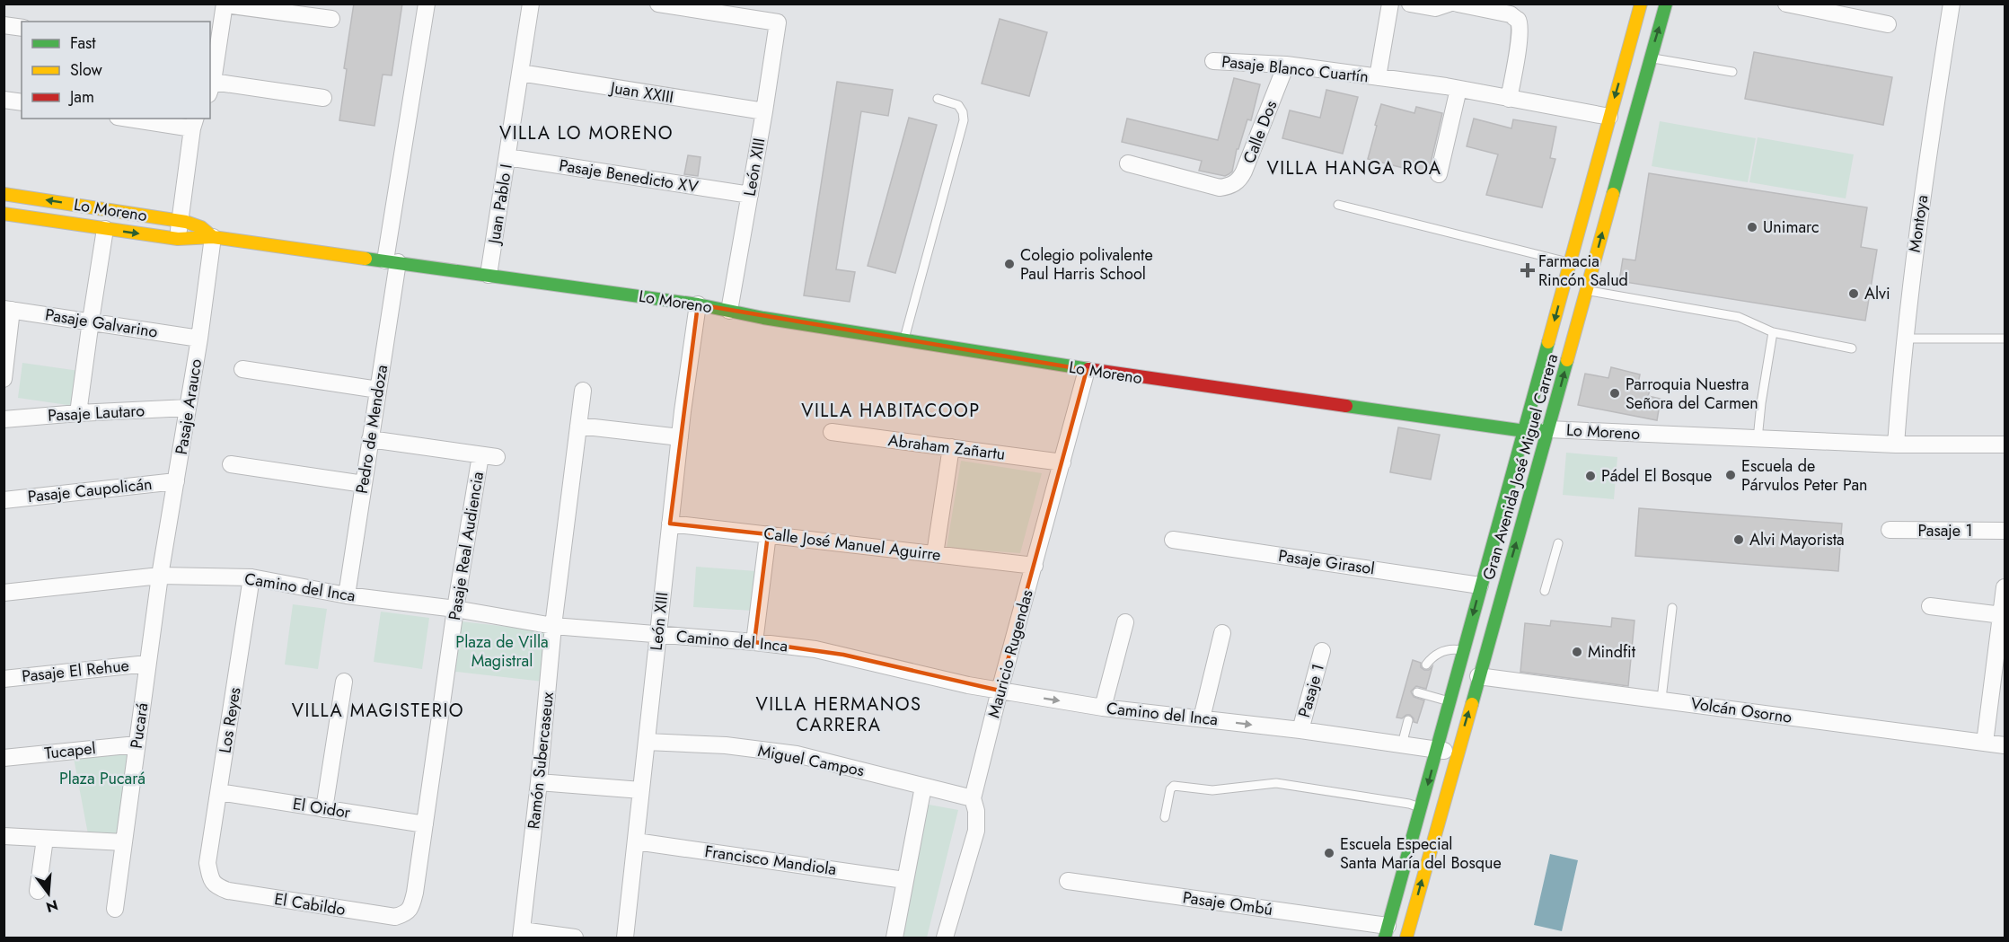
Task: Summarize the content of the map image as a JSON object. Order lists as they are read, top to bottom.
{
  "streets": {
    "main road": ["Lo Moreno", "Gran Avenida José Miguel Carrera"],
    "street": [
      "Pasaje Blanco Cuartín",
      "Juan XXIII",
      "Calle Dos",
      "León XIII",
      "Pasaje Benedicto XV",
      "Juan Pablo I",
      "Montoya",
      "Pasaje Galvarino",
      "Pasaje Arauco",
      "Pasaje Lautaro",
      "Pedro de Mendoza",
      "Abraham Zañartu",
      "Pasaje Caupolicán",
      "Pasaje 1",
      "Calle José Manuel Aguirre",
      "Pasaje Real Audiencia",
      "Pasaje Girasol",
      "Camino del Inca",
      "Mauricio Rugendas",
      "Pasaje El Rehue",
      "Volcán Osorno",
      "Los Reyes",
      "Pucará",
      "Tucapel",
      "Ramón Subercaseux",
      "Miguel Campos",
      "El Oidor",
      "Francisco Mandiola",
      "Pasaje Ombú",
      "El Cabildo"
    ]
  },
  "crossings": [
    ["Pasaje Blanco Cuartín", "Calle Dos"],
    ["Pasaje Blanco Cuartín", "Gran Avenida José Miguel Carrera"],
    ["Juan XXIII", "León XIII"],
    ["Juan XXIII", "Juan Pablo I"],
    ["León XIII", "Pasaje Benedicto XV"],
    ["León XIII", "Lo Moreno"],
    ["León XIII", "Calle José Manuel Aguirre"],
    ["León XIII", "Camino del Inca"],
    ["León XIII", "Miguel Campos"],
    ["León XIII", "Francisco Mandiola"],
    ["Pasaje Benedicto XV", "Juan Pablo I"],
    ["Juan Pablo I", "Lo Moreno"],
    ["Lo Moreno", "Montoya"],
    ["Lo Moreno", "Pasaje Arauco"],
    ["Lo Moreno", "Pedro de Mendoza"],
    ["Lo Moreno", "Gran Avenida José Miguel Carrera"],
    ["Lo Moreno", "Mauricio Rugendas"],
    ["Pasaje Galvarino", "Pasaje Arauco"],
    ["Pasaje Arauco", "Pasaje Lautaro"],
    ["Pasaje Arauco", "Pasaje Caupolicán"],
    ["Pasaje Arauco", "Camino del Inca"],
    ["Pasaje Arauco", "Pucará"],
    ["Pedro de Mendoza", "Camino del Inca"],
    ["Abraham Zañartu", "Mauricio Rugendas"],
    ["Gran Avenida José Miguel Carrera", "Pasaje Girasol"],
    ["Gran Avenida José Miguel Carrera", "Camino del Inca"],
    ["Gran Avenida José Miguel Carrera", "Volcán Osorno"],
    ["Gran Avenida José Miguel Carrera", "Pasaje Ombú"],
    ["Pasaje 1", "Camino del Inca"],
    ["Calle José Manuel Aguirre", "Mauricio Rugendas"],
    ["Pasaje Real Audiencia", "Camino del Inca"],
    ["Pasaje Real Audiencia", "El Oidor"],
    ["Pasaje Real Audiencia", "El Cabildo"],
    ["Camino del Inca", "Mauricio Rugendas"],
    ["Camino del Inca", "Los Reyes"],
    ["Camino del Inca", "Pucará"],
    ["Camino del Inca", "Ramón Subercaseux"],
    ["Mauricio Rugendas", "Miguel Campos"],
    ["Pasaje El Rehue", "Pucará"],
    ["Los Reyes", "El Oidor"],
    ["Los Reyes", "El Cabildo"],
    ["Pucará", "Tucapel"]
  ],
  "districts": [
    "VILLA LO MORENO",
    "VILLA HANGA ROA",
    "VILLA HABITACOOP",
    "VILLA HERMANOS CARRERA",
    "VILLA MAGISTERIO"
  ],
  "parks": ["Plaza de Villa Magistral", "Plaza Pucará"],
  "places": {
    "other": [
      "Unimarc",
      "Colegio polivalente Paul Harris School",
      "Alvi",
      "Parroquia Nuestra Señora del Carmen",
      "Escuela de Párvulos Peter Pan",
      "Pádel El Bosque",
      "Alvi Mayorista",
      "Mindfit",
      "Escuela Especial Santa María del Bosque"
    ],
    "health": ["Farmacia Rincón Salud"]
  },
  "legend": ["Fast", "Slow", "Jam"],
  "north": "bottom"
}
